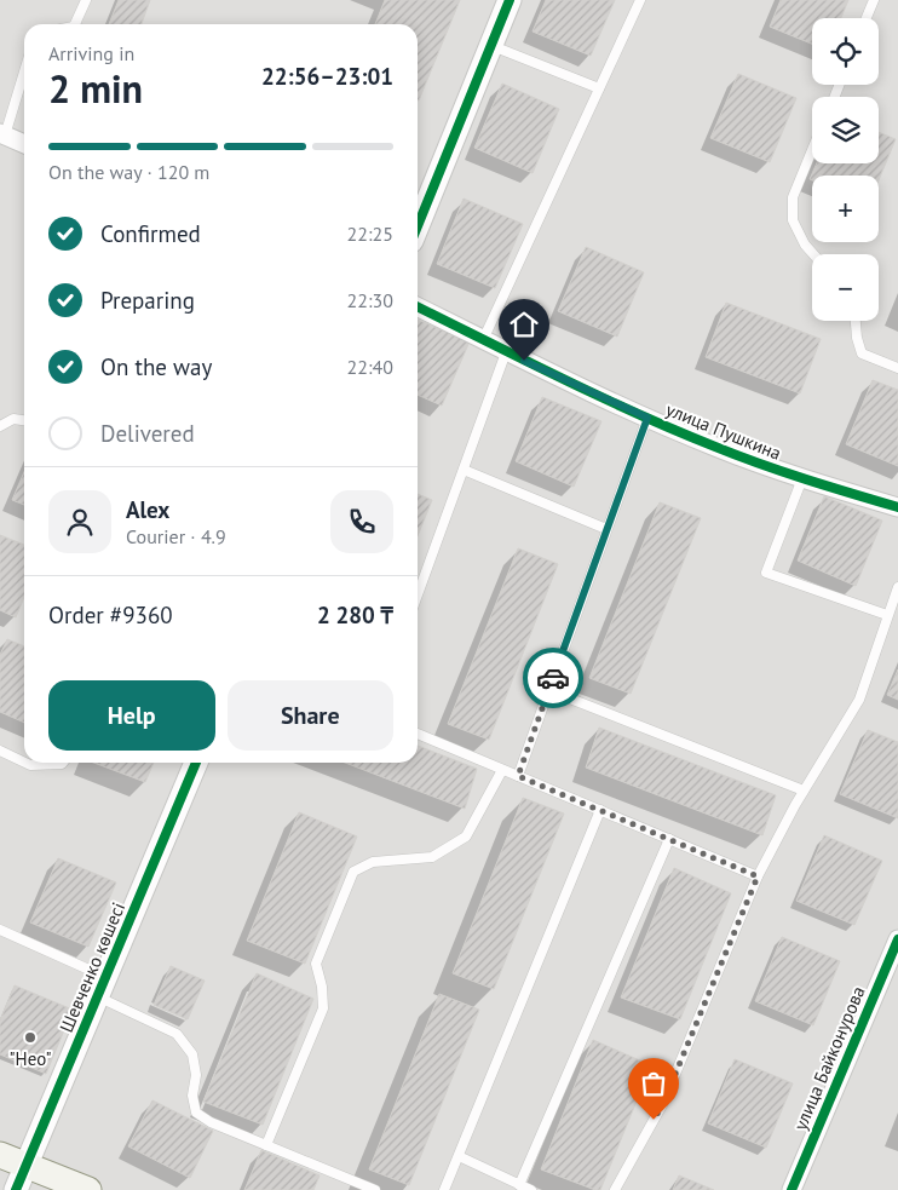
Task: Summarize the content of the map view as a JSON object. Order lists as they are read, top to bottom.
{
  "streets": {
    "street": ["улица Пушкина", "Шевченко көшесі", "улица Байконурова"]
  },
  "places": ["\"Нео\""],
  "page": {
    "map_buttons": ["+", "−"],
    "heading": ["2 min", "Arriving in", "22:56–23:01"],
    "panel": [
      "Alex",
      "Courier · 4.9",
      "Order #9360",
      "2 280 ₸"
    ],
    "bar": "On the way · 120 m",
    "list": [
      ["Confirmed", "22:25"],
      ["Preparing", "22:30"],
      ["On the way", "22:40"],
      "Delivered"
    ],
    "buttons": ["Help", "Share"]
  }
}
